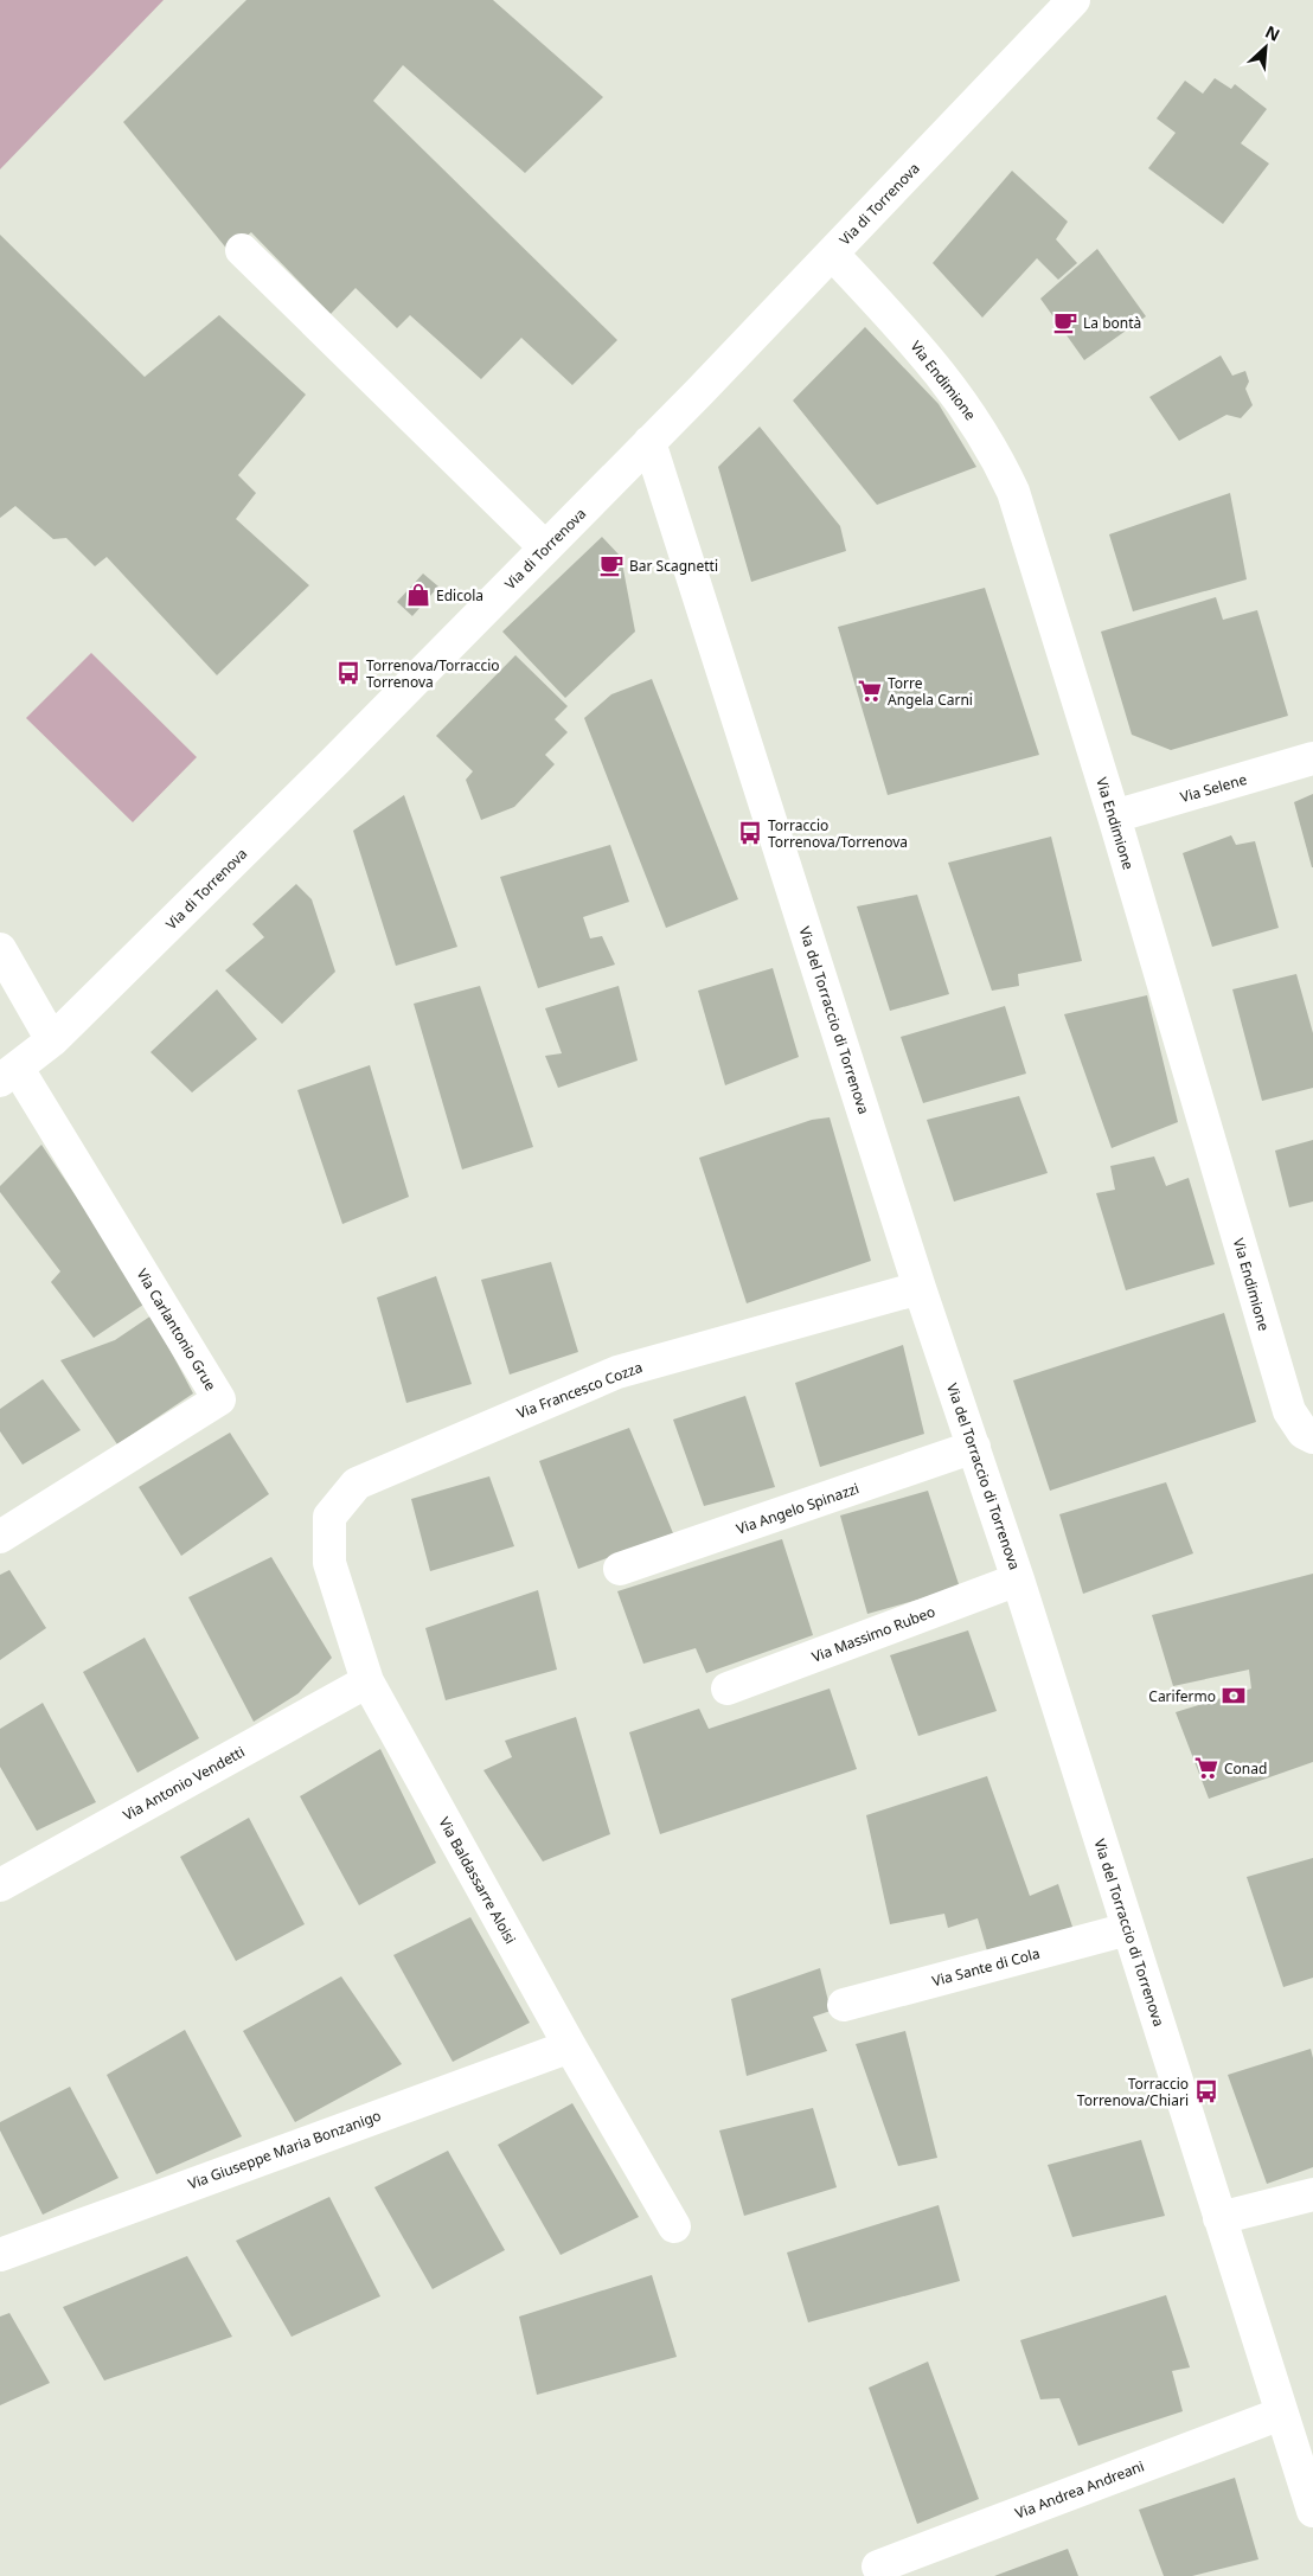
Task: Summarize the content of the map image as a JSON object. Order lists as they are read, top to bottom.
{
  "streets": {
    "street": [
      "Via di Torrenova",
      "Via Endimione",
      "Via Selene",
      "Via del Torraccio di Torrenova",
      "Via Carlantonio Grue",
      "Via Francesco Cozza",
      "Via Angelo Spinazzi",
      "Via Massimo Rubeo",
      "Via Antonio Vendetti",
      "Via Baldassarre Aloisi",
      "Via Sante di Cola",
      "Via Giuseppe Maria Bonzanigo",
      "Via Andrea Andreani"
    ]
  },
  "crossings": [
    ["Via di Torrenova", "Via Endimione"],
    ["Via di Torrenova", "Via del Torraccio di Torrenova"],
    ["Via di Torrenova", "Via Carlantonio Grue"],
    ["Via Endimione", "Via Selene"],
    ["Via del Torraccio di Torrenova", "Via Francesco Cozza"],
    ["Via del Torraccio di Torrenova", "Via Angelo Spinazzi"],
    ["Via del Torraccio di Torrenova", "Via Massimo Rubeo"],
    ["Via del Torraccio di Torrenova", "Via Sante di Cola"],
    ["Via del Torraccio di Torrenova", "Via Andrea Andreani"],
    ["Via Francesco Cozza", "Via Baldassarre Aloisi"],
    ["Via Antonio Vendetti", "Via Baldassarre Aloisi"],
    ["Via Baldassarre Aloisi", "Via Giuseppe Maria Bonzanigo"]
  ],
  "places": {
    "cafe": ["La bontà", "Bar Scagnetti"],
    "shop": ["Edicola"],
    "bus stop": ["Torrenova/Torraccio Torrenova", "Torraccio Torrenova/Torrenova", "Torraccio Torrenova/Chiari"],
    "supermarket": ["Torre Angela Carni", "Conad"],
    "bank": ["Carifermo"]
  },
  "north": "top right"
}
